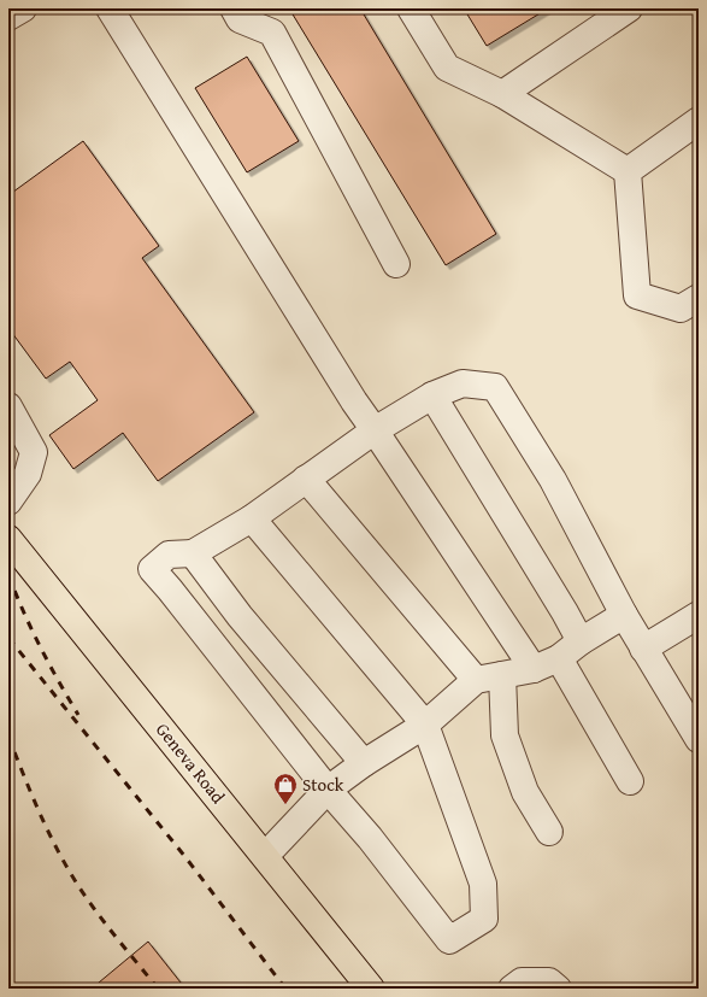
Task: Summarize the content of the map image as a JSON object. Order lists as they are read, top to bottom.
{
  "streets": {
    "main road": ["Geneva Road"]
  },
  "places": {
    "shop": ["Stock"]
  }
}
